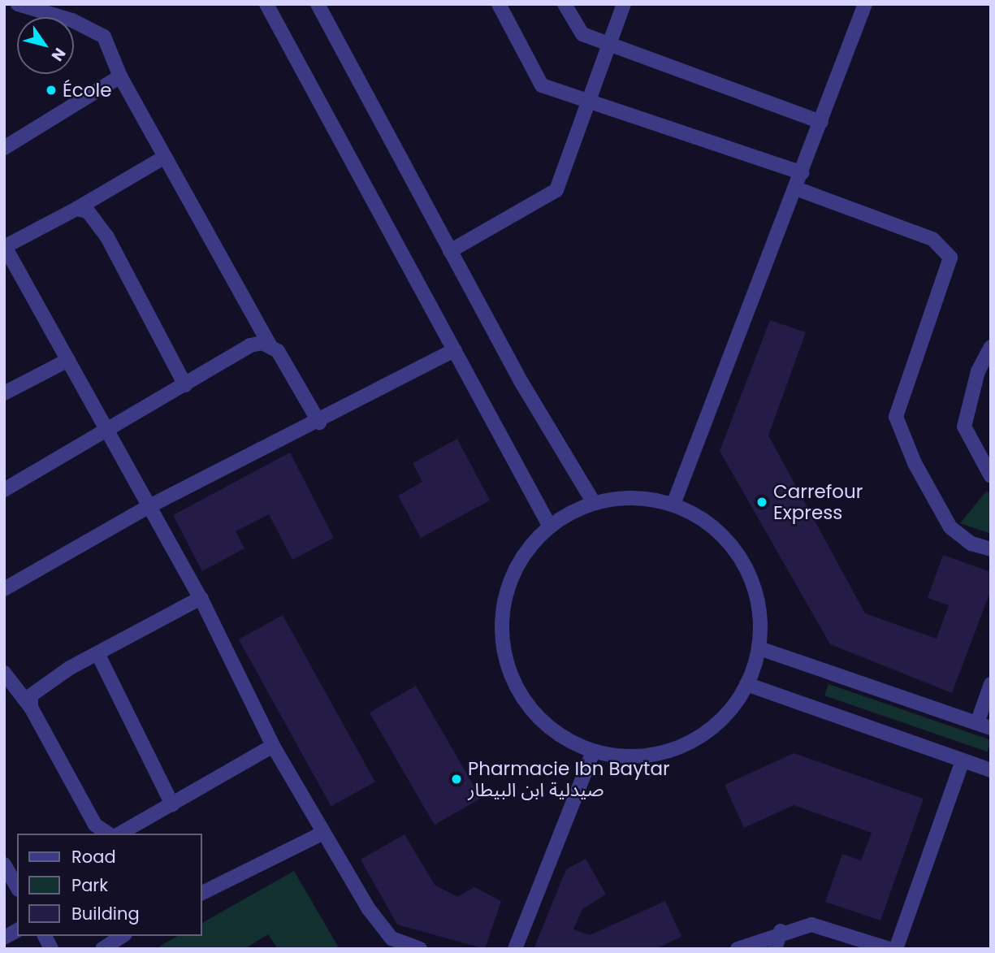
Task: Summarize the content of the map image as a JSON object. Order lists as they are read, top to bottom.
{
  "places": ["École", "Carrefour Express", "Pharmacie Ibn Baytar صيدلية ابن البيطار"],
  "legend": ["Road", "Park", "Building"],
  "north": "bottom right"
}
